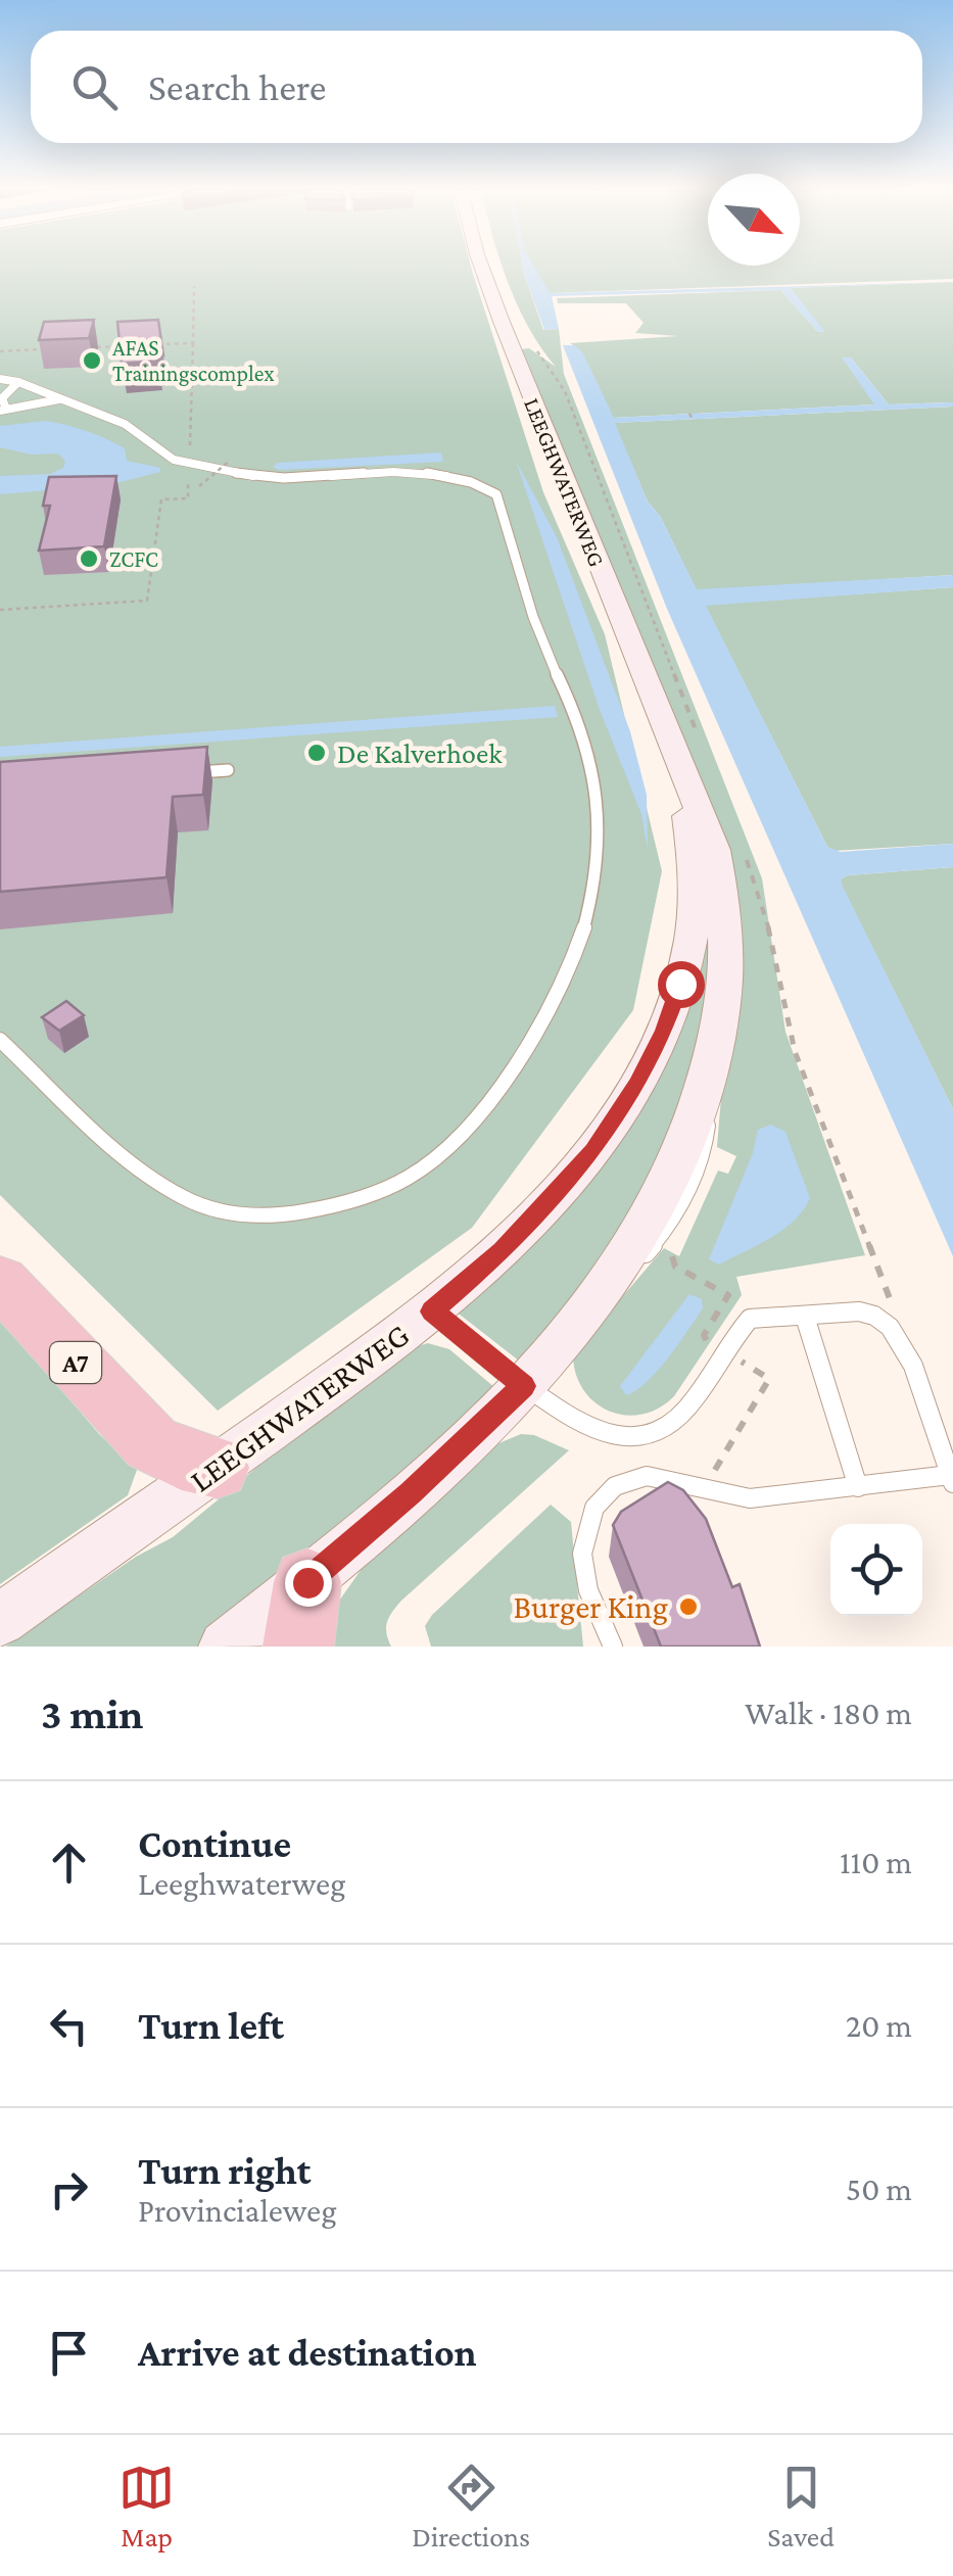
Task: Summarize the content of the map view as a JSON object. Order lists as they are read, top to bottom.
{
  "streets": {
    "highway": ["A7"],
    "main road": ["LEEGHWATERWEG"]
  },
  "crossings": [
    ["LEEGHWATERWEG", "A7"]
  ],
  "places": [
    "AFAS Trainingscomplex",
    "ZCFC",
    "De Kalverhoek",
    "Burger King"
  ],
  "north": "bottom right",
  "page": {
    "search": "Search here",
    "heading": ["3 min", "Walk · 180 m"],
    "list": [
      ["Continue", "Leeghwaterweg", "110 m"],
      ["Turn left", "20 m"],
      ["Turn right", "Provincialeweg", "50 m"],
      "Arrive at destination"
    ],
    "nav": ["Map", "Directions", "Saved"]
  }
}
